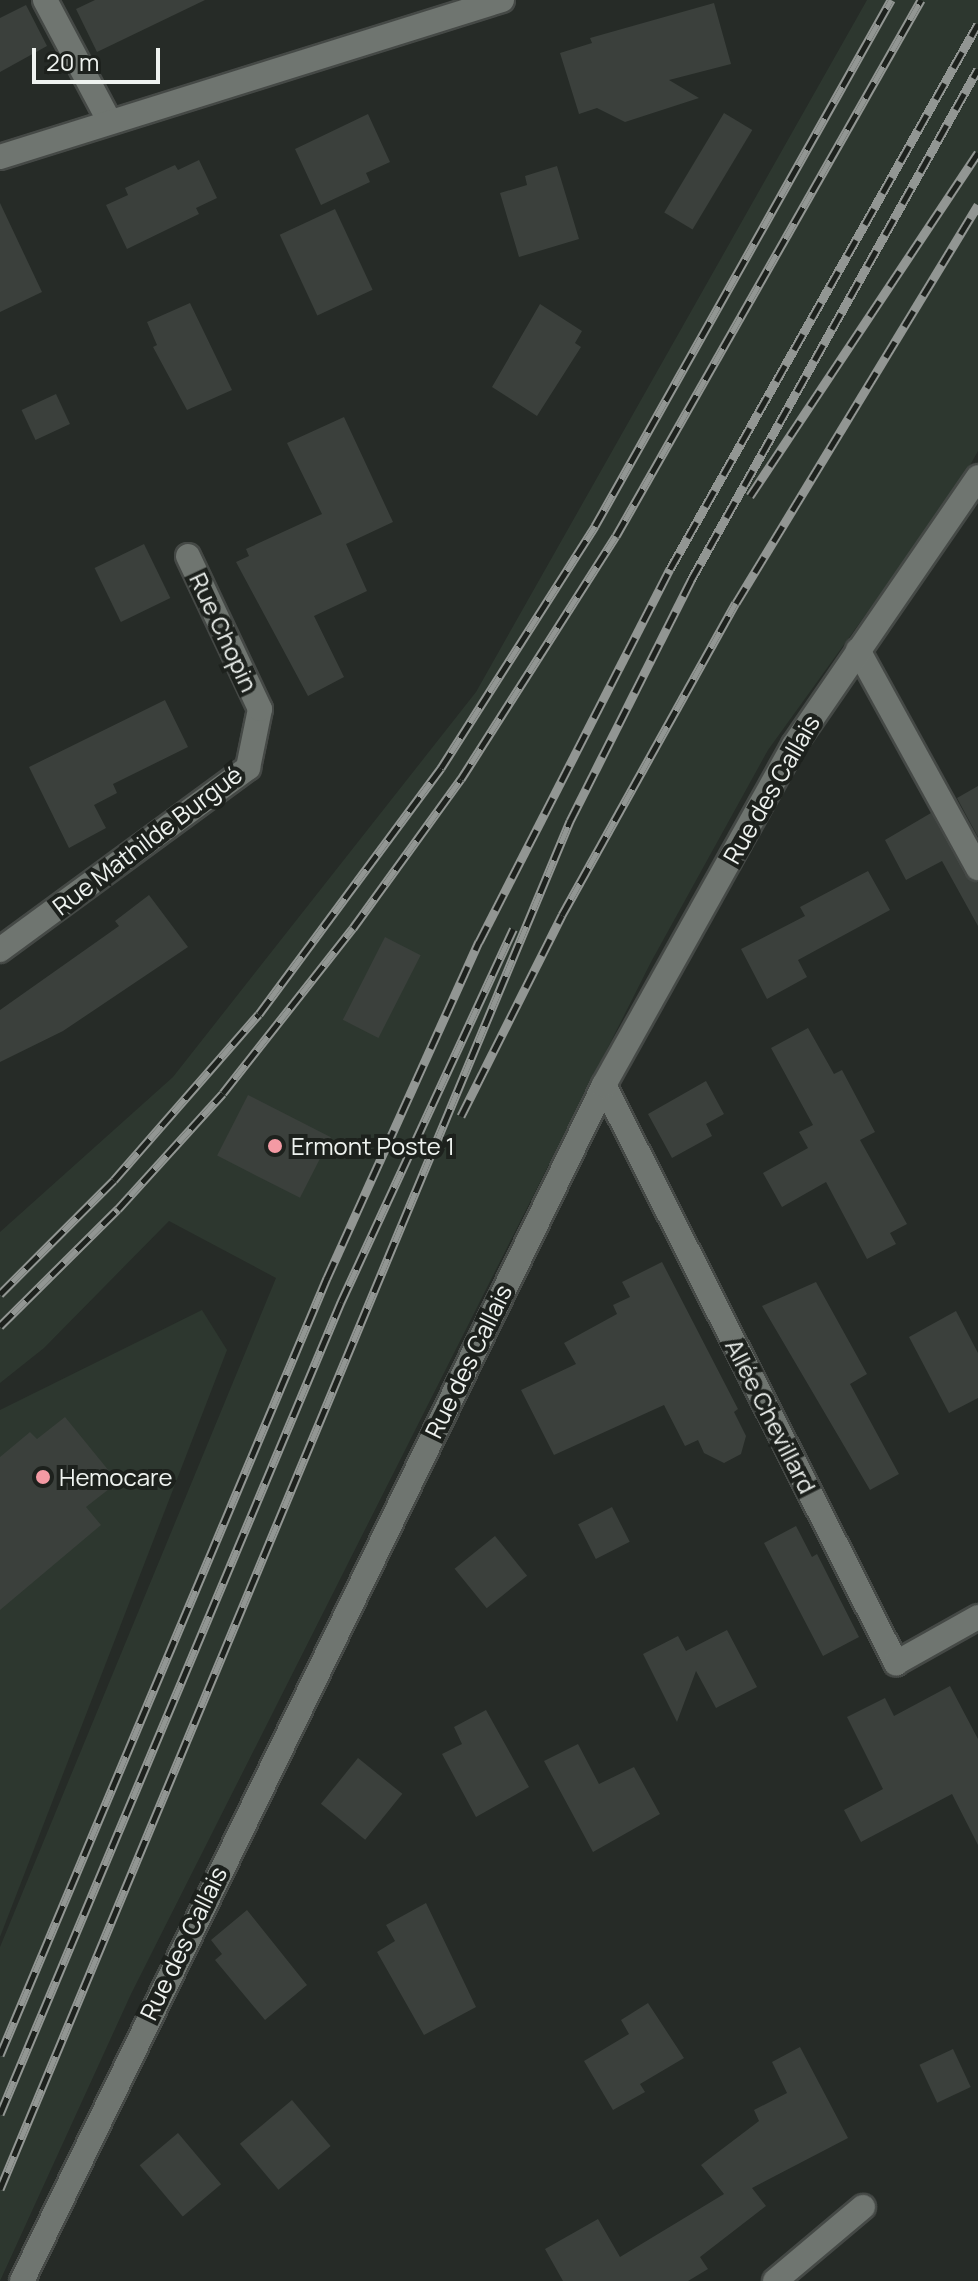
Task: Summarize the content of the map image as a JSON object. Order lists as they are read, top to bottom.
{
  "streets": {
    "street": [
      "Rue Chopin",
      "Rue des Callais",
      "Rue Mathilde Burgué",
      "Allée Chevillard"
    ]
  },
  "crossings": [
    ["Rue Chopin", "Rue Mathilde Burgué"],
    ["Rue des Callais", "Allée Chevillard"]
  ],
  "places": ["Ermont Poste 1", "Hemocare"],
  "scale_bar": "20 m"
}
